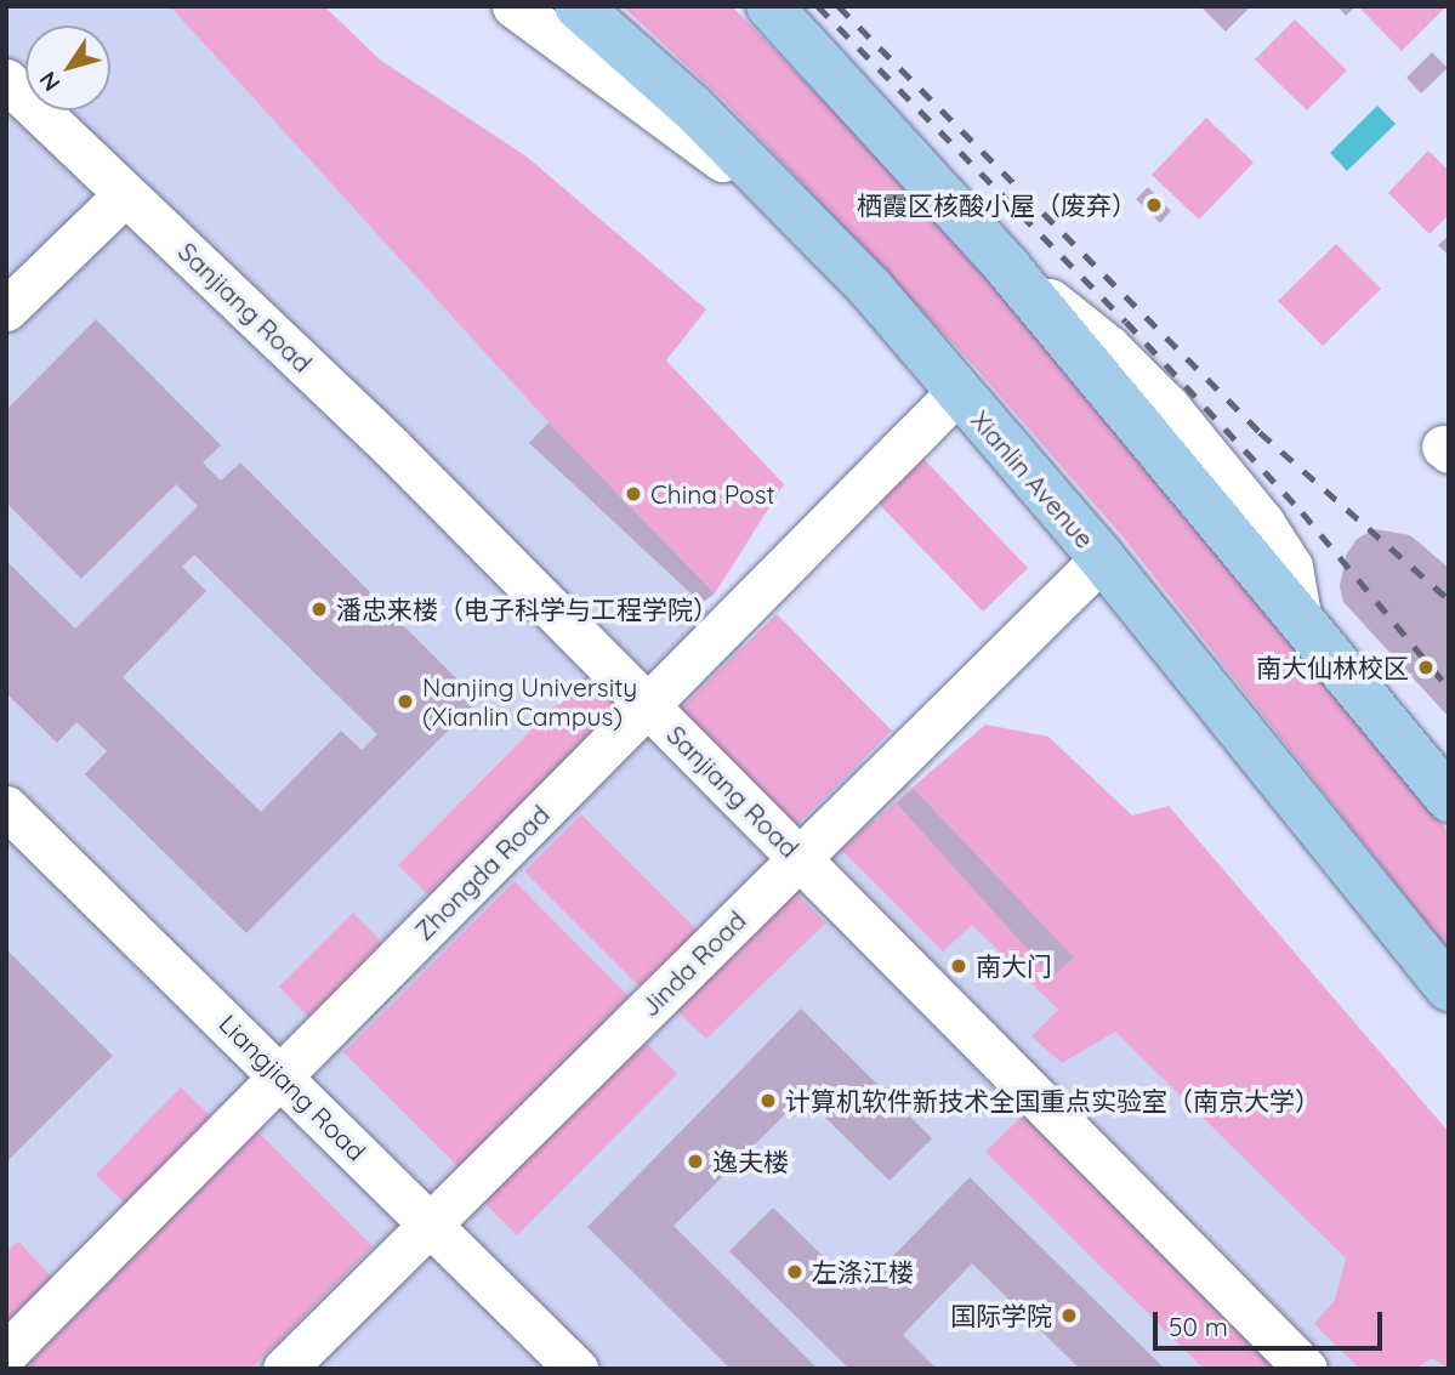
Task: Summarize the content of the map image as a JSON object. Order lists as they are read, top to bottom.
{
  "streets": {
    "main road": ["Xianlin Avenue"],
    "street": [
      "Sanjiang Road",
      "Zhongda Road",
      "Jinda Road",
      "Liangjiang Road"
    ]
  },
  "crossings": [
    ["Sanjiang Road", "Zhongda Road"],
    ["Sanjiang Road", "Jinda Road"],
    ["Xianlin Avenue", "Zhongda Road"],
    ["Xianlin Avenue", "Jinda Road"],
    ["Zhongda Road", "Liangjiang Road"],
    ["Jinda Road", "Liangjiang Road"]
  ],
  "places": [
    "栖霞区核酸小屋（废弃）",
    "China Post",
    "潘忠来楼（电子科学与工程学院）",
    "南大仙林校区",
    "Nanjing University (Xianlin Campus)",
    "南大门",
    "计算机软件新技术全国重点实验室（南京大学）",
    "逸夫楼",
    "左涤江楼",
    "国际学院"
  ],
  "scale_bar": "50 m",
  "north": "bottom left"
}
